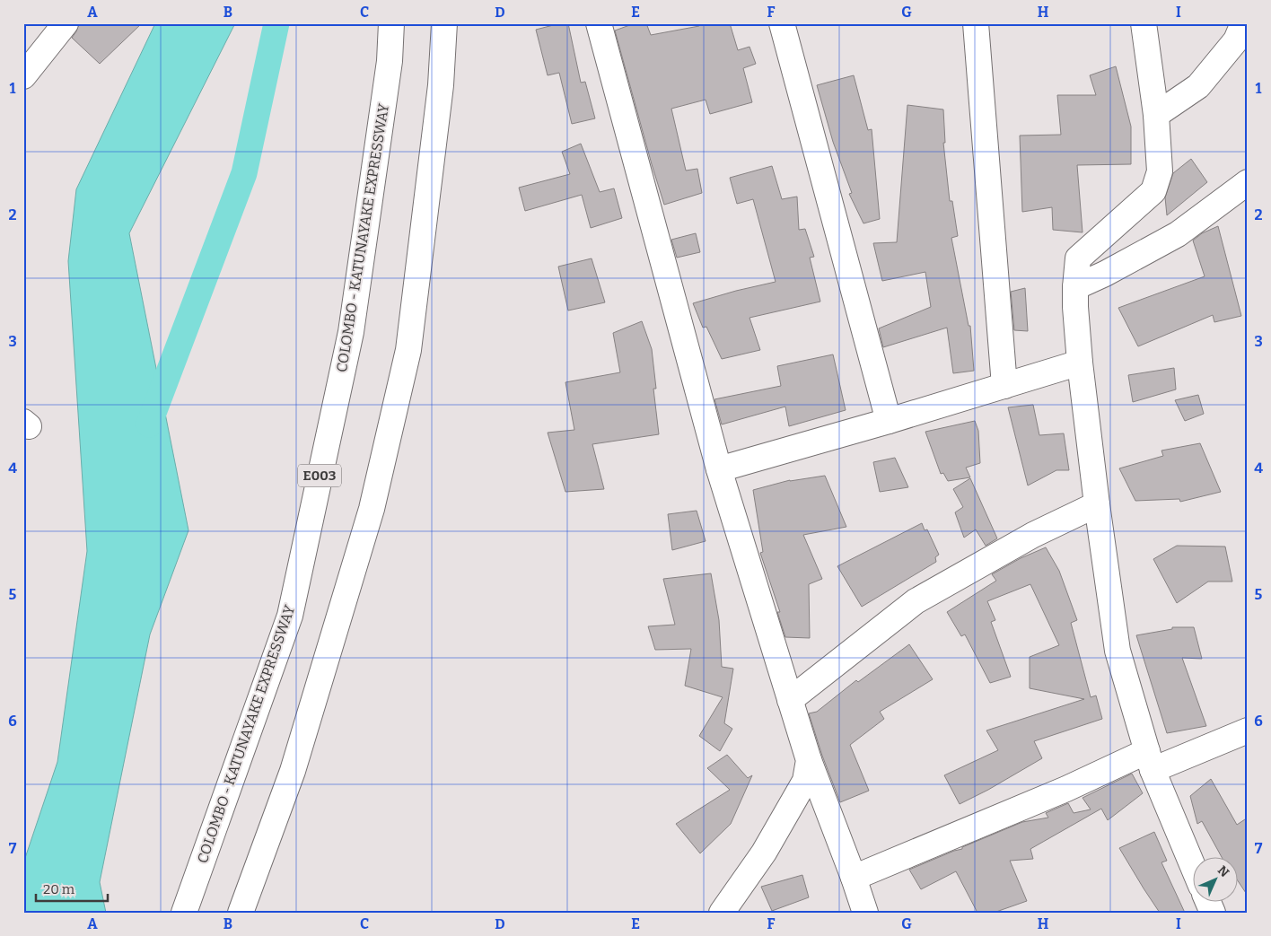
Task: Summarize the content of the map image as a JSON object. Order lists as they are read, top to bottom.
{
  "streets": {
    "main road": ["COLOMBO - KATUNAYAKE EXPRESSWAY", "E003"]
  },
  "scale_bar": "20 m",
  "north": "top right",
  "grid": {
    "columns": [
      "A",
      "B",
      "C",
      "D",
      "E",
      "F",
      "G",
      "H",
      "I"
    ],
    "rows": [
      "1",
      "2",
      "3",
      "4",
      "5",
      "6",
      "7"
    ]
  }
}
